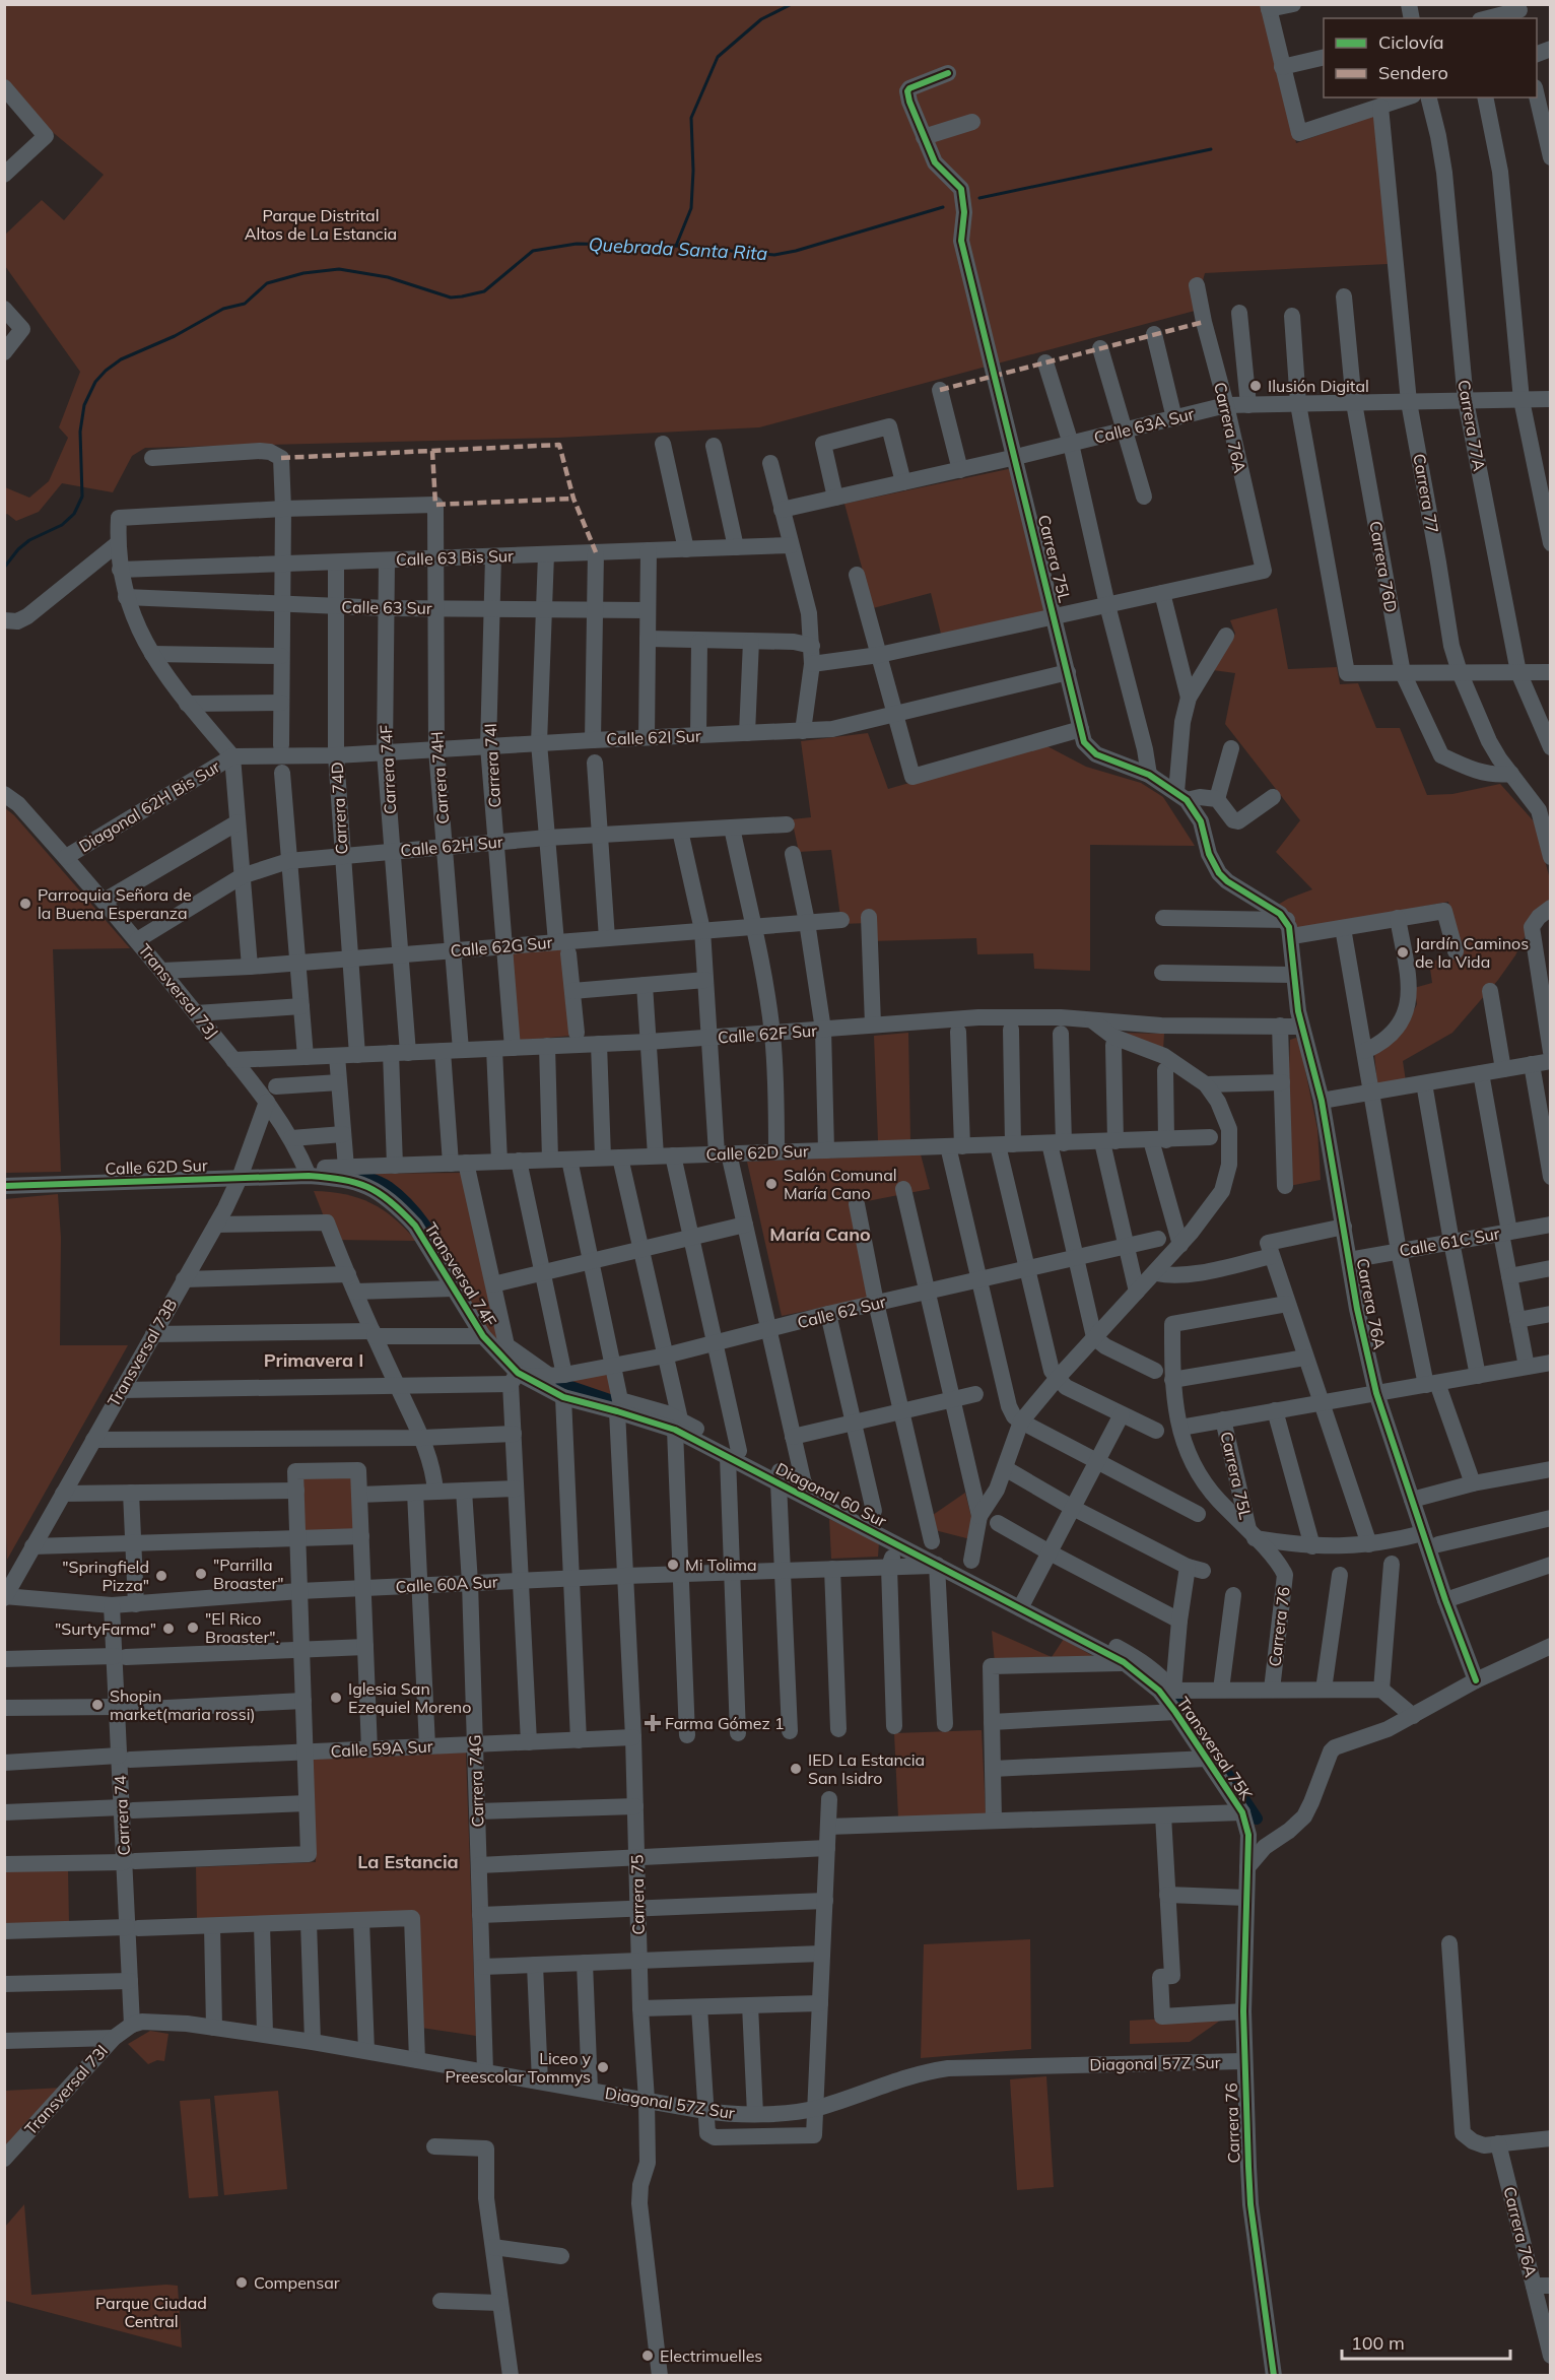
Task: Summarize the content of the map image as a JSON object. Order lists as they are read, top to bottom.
{
  "streets": {
    "street": [
      "Calle 63A Sur",
      "Carrera 77A",
      "Carrera 76A",
      "Carrera 77",
      "Calle 63 Bis Sur",
      "Carrera 75L",
      "Carrera 76D",
      "Calle 63 Sur",
      "Calle 62I Sur",
      "Carrera 74I",
      "Carrera 74F",
      "Carrera 74H",
      "Diagonal 62H Bis Sur",
      "Carrera 74D",
      "Calle 62H Sur",
      "Calle 62G Sur",
      "Transversal 73J",
      "Calle 62F Sur",
      "Calle 62D Sur",
      "Calle 61C Sur",
      "Transversal 74F",
      "Calle 62 Sur",
      "Transversal 73B",
      "Diagonal 60 Sur",
      "Calle 60A Sur",
      "Carrera 76",
      "Calle 59A Sur",
      "Transversal 75K",
      "Carrera 74G",
      "Carrera 74",
      "Carrera 75",
      "Diagonal 57Z Sur",
      "Transversal 73I"
    ]
  },
  "crossings": [
    ["Calle 63A Sur", "Carrera 77A"],
    ["Calle 63A Sur", "Carrera 76A"],
    ["Calle 63A Sur", "Carrera 77"],
    ["Calle 63A Sur", "Carrera 75L"],
    ["Calle 63A Sur", "Carrera 76D"],
    ["Carrera 76A", "Calle 62F Sur"],
    ["Carrera 76A", "Calle 61C Sur"],
    ["Carrera 77", "Carrera 76D"],
    ["Calle 63 Bis Sur", "Carrera 74I"],
    ["Calle 63 Bis Sur", "Carrera 74F"],
    ["Calle 63 Bis Sur", "Carrera 74H"],
    ["Calle 63 Bis Sur", "Carrera 74D"],
    ["Carrera 75L", "Calle 62I Sur"],
    ["Carrera 75L", "Carrera 76"],
    ["Calle 63 Sur", "Carrera 74I"],
    ["Calle 63 Sur", "Carrera 74F"],
    ["Calle 63 Sur", "Carrera 74H"],
    ["Calle 63 Sur", "Carrera 74D"],
    ["Calle 62I Sur", "Carrera 74I"],
    ["Calle 62I Sur", "Carrera 74F"],
    ["Calle 62I Sur", "Carrera 74H"],
    ["Calle 62I Sur", "Diagonal 62H Bis Sur"],
    ["Calle 62I Sur", "Carrera 74D"],
    ["Carrera 74I", "Calle 62H Sur"],
    ["Carrera 74I", "Calle 62G Sur"],
    ["Carrera 74I", "Calle 62F Sur"],
    ["Carrera 74F", "Calle 62H Sur"],
    ["Carrera 74F", "Calle 62G Sur"],
    ["Carrera 74F", "Calle 62F Sur"],
    ["Carrera 74H", "Calle 62H Sur"],
    ["Carrera 74H", "Calle 62G Sur"],
    ["Carrera 74H", "Calle 62F Sur"],
    ["Diagonal 62H Bis Sur", "Transversal 73J"],
    ["Carrera 74D", "Calle 62H Sur"],
    ["Carrera 74D", "Calle 62G Sur"],
    ["Carrera 74D", "Calle 62F Sur"],
    ["Calle 62H Sur", "Transversal 73J"],
    ["Calle 62G Sur", "Transversal 73J"],
    ["Transversal 73J", "Calle 62F Sur"],
    ["Transversal 73J", "Calle 62D Sur"],
    ["Transversal 73J", "Transversal 74F"],
    ["Transversal 73J", "Transversal 73B"],
    ["Calle 62D Sur", "Transversal 74F"],
    ["Calle 62D Sur", "Transversal 73B"],
    ["Calle 62D Sur", "Carrera 75"],
    ["Transversal 74F", "Calle 62 Sur"],
    ["Transversal 74F", "Diagonal 60 Sur"],
    ["Calle 62 Sur", "Transversal 73B"],
    ["Calle 62 Sur", "Diagonal 60 Sur"],
    ["Calle 62 Sur", "Carrera 75"],
    ["Transversal 73B", "Calle 60A Sur"],
    ["Diagonal 60 Sur", "Calle 60A Sur"],
    ["Diagonal 60 Sur", "Transversal 75K"],
    ["Diagonal 60 Sur", "Carrera 75"],
    ["Calle 60A Sur", "Carrera 74G"],
    ["Calle 60A Sur", "Carrera 74"],
    ["Calle 60A Sur", "Carrera 75"],
    ["Carrera 76", "Transversal 75K"],
    ["Carrera 76", "Diagonal 57Z Sur"],
    ["Calle 59A Sur", "Carrera 74G"],
    ["Calle 59A Sur", "Carrera 74"],
    ["Calle 59A Sur", "Carrera 75"],
    ["Carrera 74G", "Diagonal 57Z Sur"],
    ["Carrera 74", "Diagonal 57Z Sur"],
    ["Carrera 74", "Transversal 73I"],
    ["Carrera 75", "Diagonal 57Z Sur"],
    ["Diagonal 57Z Sur", "Transversal 73I"]
  ],
  "districts": ["María Cano", "Primavera I", "La Estancia"],
  "water": ["Quebrada Santa Rita"],
  "parks": ["Parque Distrital Altos de La Estancia", "Parque Ciudad Central"],
  "places": {
    "other": [
      "Ilusión Digital",
      "Parroquia Señora de la Buena Esperanza",
      "Jardín Caminos de la Vida",
      "Salón Comunal María Cano",
      "Mi Tolima",
      "\"Parrilla Broaster\"",
      "\"Springfield Pizza\"",
      "\"El Rico Broaster\".",
      "\"SurtyFarma\"",
      "Iglesia San Ezequiel Moreno",
      "Shopin market(maria rossi)",
      "IED La Estancia San Isidro",
      "Liceo y Preescolar Tommys",
      "Compensar",
      "Electrimuelles"
    ],
    "health": ["Farma Gómez 1"]
  },
  "legend": ["Ciclovía", "Sendero"],
  "scale_bar": "100 m"
}
